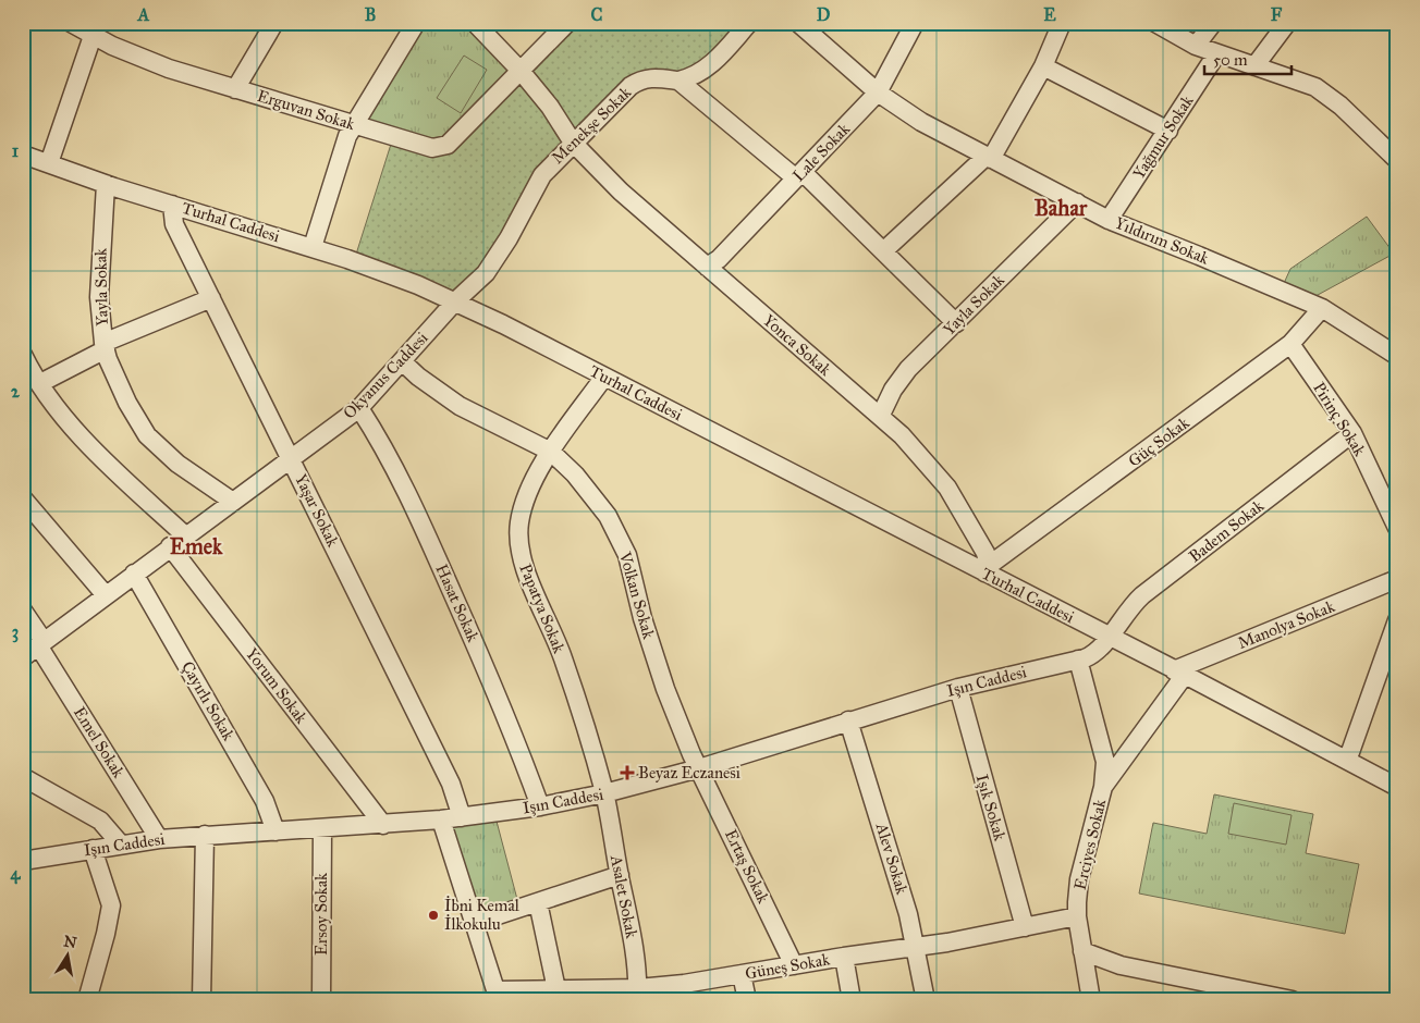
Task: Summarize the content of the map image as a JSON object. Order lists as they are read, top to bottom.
{
  "streets": {
    "street": [
      "Erguvan Sokak",
      "Menekşe Sokak",
      "Yağmur Sokak",
      "Lale Sokak",
      "Turhal Caddesi",
      "Yıldırım Sokak",
      "Yayla Sokak",
      "Yonca Sokak",
      "Okyanus Caddesi",
      "Pirinç Sokak",
      "Güç Sokak",
      "Yaşar Sokak",
      "Badem Sokak",
      "Volkan Sokak",
      "Hasat Sokak",
      "Papatya Sokak",
      "Manolya Sokak",
      "Işın Caddesi",
      "Yorum Sokak",
      "Çayırlı Sokak",
      "Emel Sokak",
      "Işık Sokak",
      "Erciyes Sokak",
      "Alev Sokak",
      "Ertaş Sokak",
      "Asalet Sokak",
      "Ersoy Sokak",
      "Güneş Sokak"
    ]
  },
  "crossings": [
    ["Erguvan Sokak", "Yonca Sokak"],
    ["Menekşe Sokak", "Turhal Caddesi"],
    ["Menekşe Sokak", "Yonca Sokak"],
    ["Menekşe Sokak", "Okyanus Caddesi"],
    ["Yağmur Sokak", "Yıldırım Sokak"],
    ["Lale Sokak", "Yıldırım Sokak"],
    ["Lale Sokak", "Yonca Sokak"],
    ["Turhal Caddesi", "Yayla Sokak"],
    ["Turhal Caddesi", "Yonca Sokak"],
    ["Turhal Caddesi", "Okyanus Caddesi"],
    ["Turhal Caddesi", "Güç Sokak"],
    ["Turhal Caddesi", "Yaşar Sokak"],
    ["Turhal Caddesi", "Badem Sokak"],
    ["Turhal Caddesi", "Papatya Sokak"],
    ["Turhal Caddesi", "Manolya Sokak"],
    ["Turhal Caddesi", "Işın Caddesi"],
    ["Turhal Caddesi", "Erciyes Sokak"],
    ["Yıldırım Sokak", "Yayla Sokak"],
    ["Yıldırım Sokak", "Güç Sokak"],
    ["Yayla Sokak", "Yonca Sokak"],
    ["Yayla Sokak", "Okyanus Caddesi"],
    ["Yonca Sokak", "Güç Sokak"],
    ["Okyanus Caddesi", "Yaşar Sokak"],
    ["Okyanus Caddesi", "Volkan Sokak"],
    ["Okyanus Caddesi", "Hasat Sokak"],
    ["Okyanus Caddesi", "Yorum Sokak"],
    ["Okyanus Caddesi", "Çayırlı Sokak"],
    ["Okyanus Caddesi", "Emel Sokak"],
    ["Pirinç Sokak", "Güç Sokak"],
    ["Pirinç Sokak", "Badem Sokak"],
    ["Yaşar Sokak", "Işın Caddesi"],
    ["Badem Sokak", "Işın Caddesi"],
    ["Volkan Sokak", "Papatya Sokak"],
    ["Volkan Sokak", "Işın Caddesi"],
    ["Volkan Sokak", "Ertaş Sokak"],
    ["Hasat Sokak", "Işın Caddesi"],
    ["Papatya Sokak", "Işın Caddesi"],
    ["Papatya Sokak", "Asalet Sokak"],
    ["Manolya Sokak", "Erciyes Sokak"],
    ["Işın Caddesi", "Yorum Sokak"],
    ["Işın Caddesi", "Çayırlı Sokak"],
    ["Işın Caddesi", "Emel Sokak"],
    ["Işın Caddesi", "Işık Sokak"],
    ["Işın Caddesi", "Erciyes Sokak"],
    ["Işın Caddesi", "Alev Sokak"],
    ["Işın Caddesi", "Ertaş Sokak"],
    ["Işın Caddesi", "Asalet Sokak"],
    ["Işın Caddesi", "Ersoy Sokak"],
    ["Işık Sokak", "Güneş Sokak"],
    ["Erciyes Sokak", "Güneş Sokak"],
    ["Alev Sokak", "Güneş Sokak"],
    ["Ertaş Sokak", "Güneş Sokak"],
    ["Asalet Sokak", "Güneş Sokak"]
  ],
  "districts": ["Bahar", "Emek"],
  "places": {
    "health": ["Beyaz Eczanesi"],
    "other": ["İbni Kemal İlkokulu"]
  },
  "scale_bar": "50 m",
  "north": "top",
  "grid": {
    "columns": [
      "A",
      "B",
      "C",
      "D",
      "E",
      "F"
    ],
    "rows": [
      "1",
      "2",
      "3",
      "4"
    ]
  }
}
